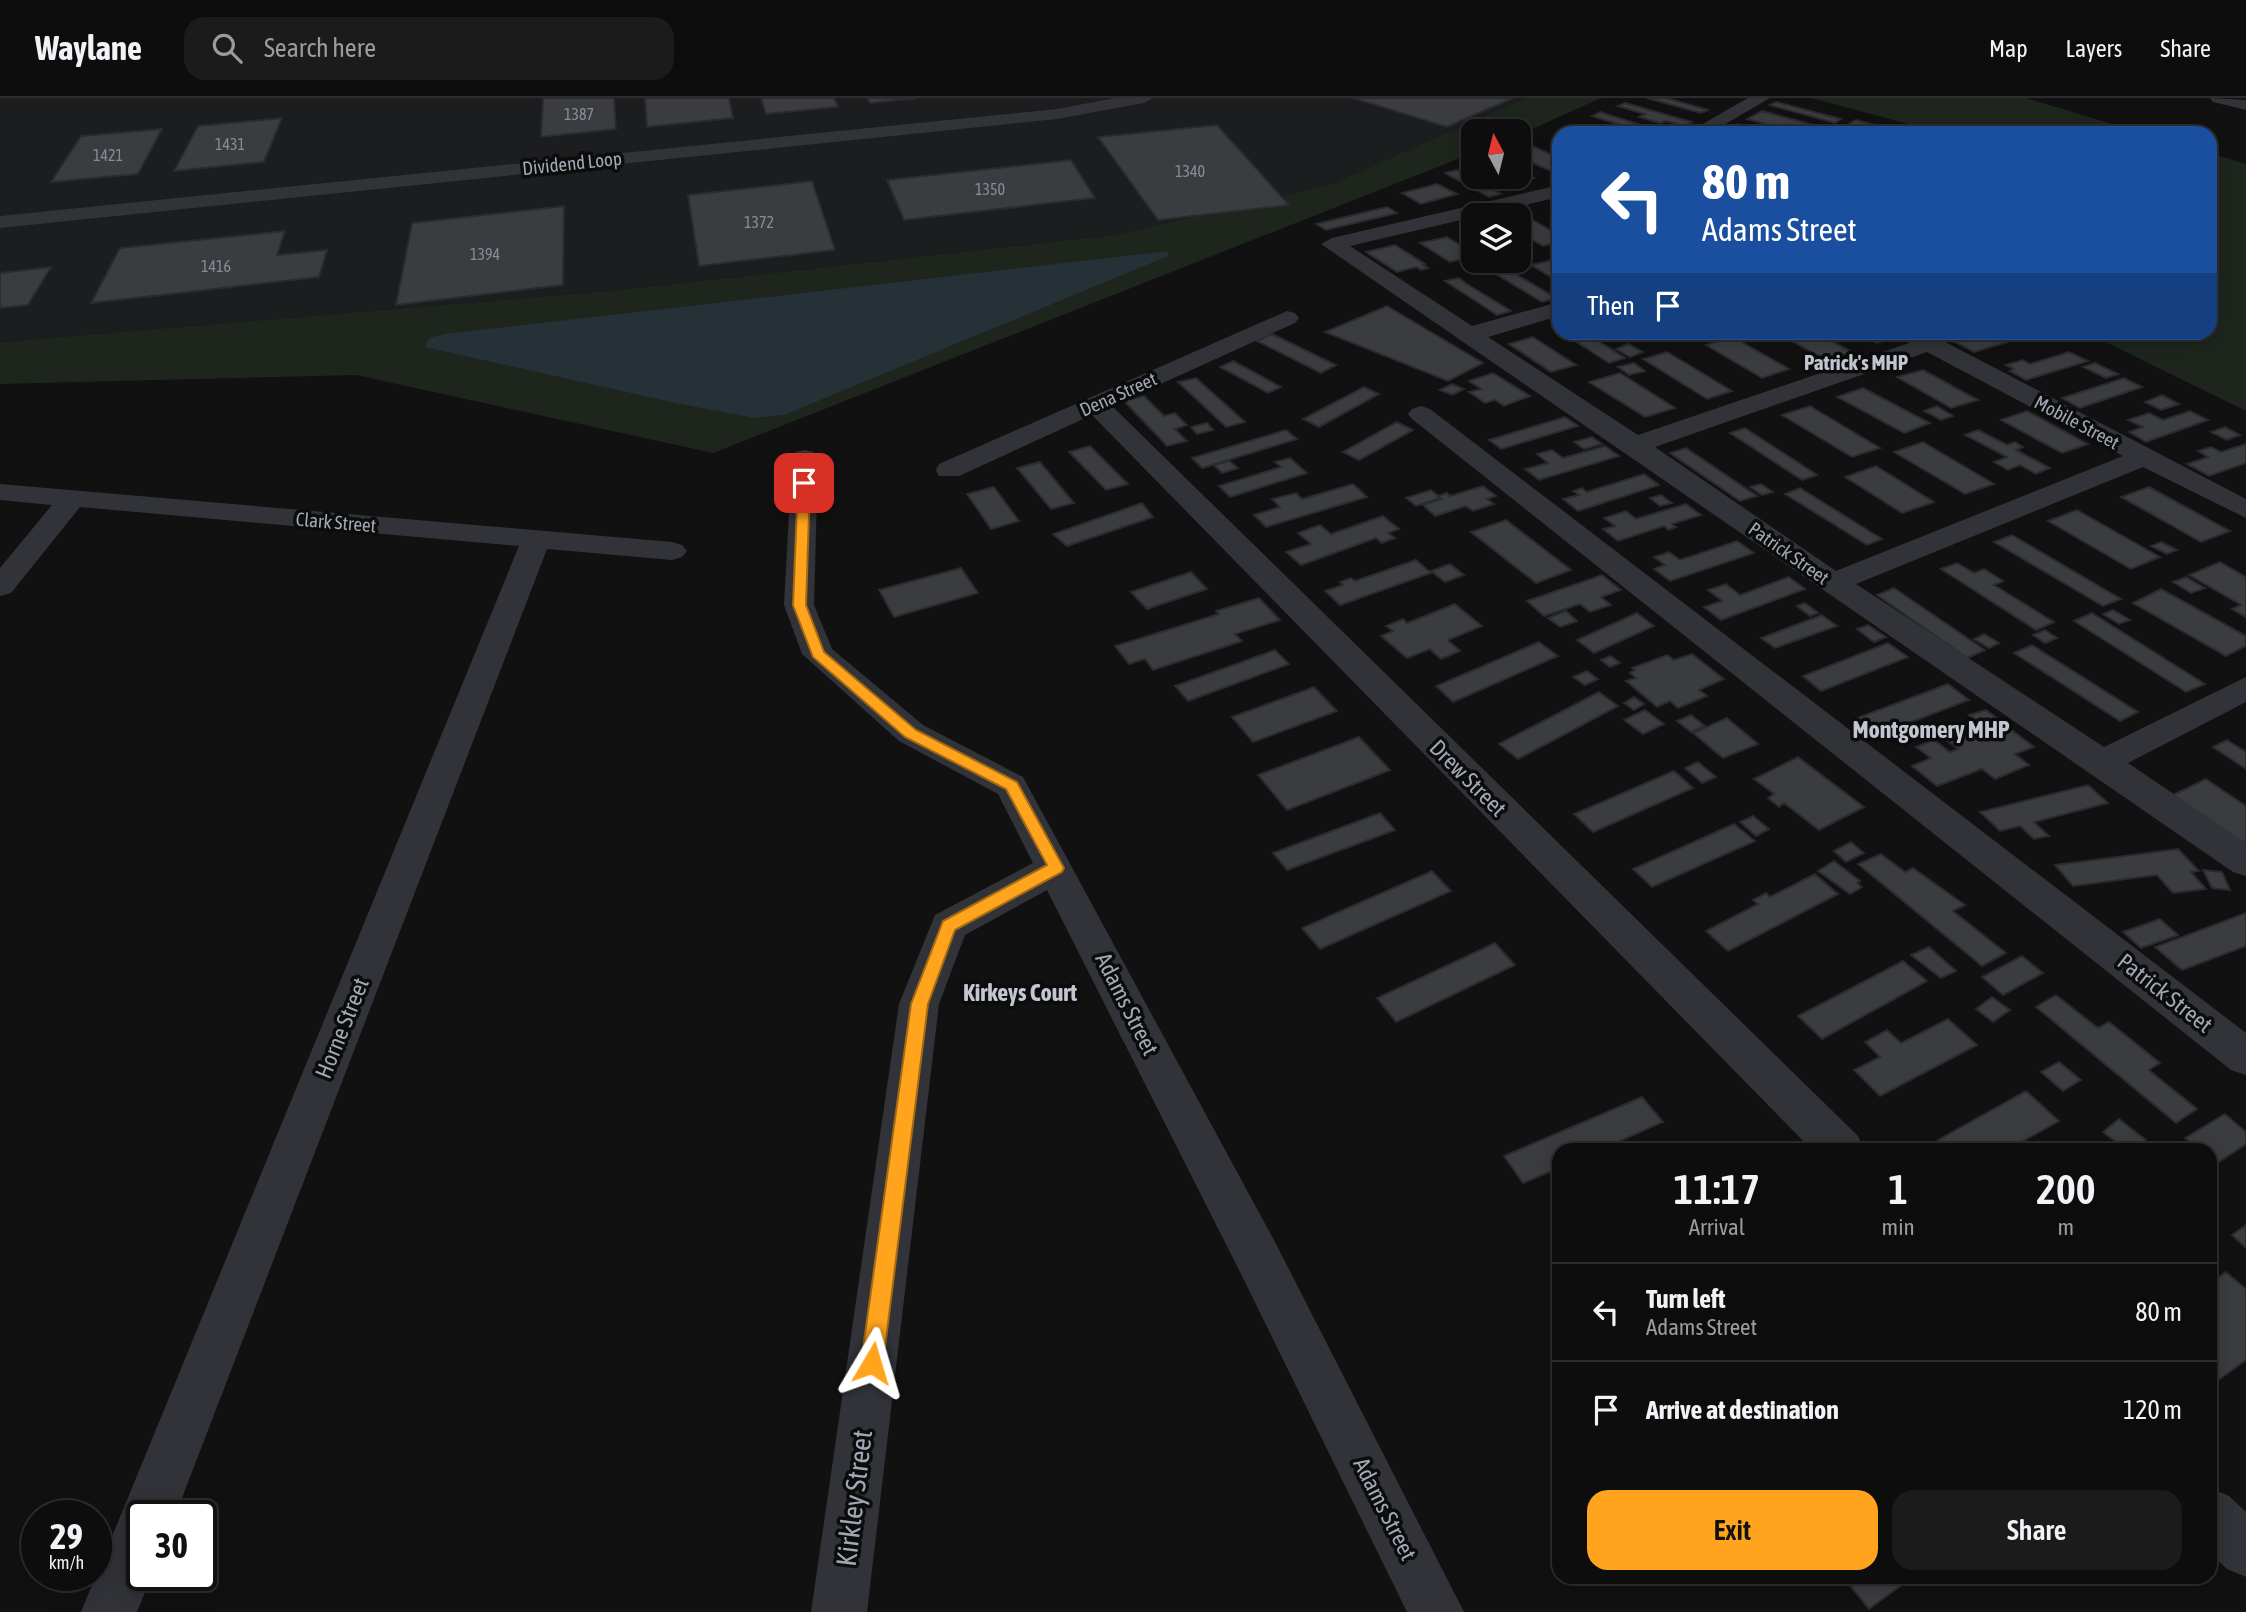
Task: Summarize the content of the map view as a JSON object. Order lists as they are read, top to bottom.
{
  "streets": {
    "street": [
      "Dividend Loop",
      "Dena Street",
      "Mobile Street",
      "Clark Street",
      "Patrick Street",
      "Drew Street",
      "Adams Street",
      "Horne Street",
      "Kirkley Street"
    ]
  },
  "crossings": [
    ["Dena Street", "Drew Street"],
    ["Clark Street", "Horne Street"],
    ["Adams Street", "Kirkley Street"]
  ],
  "districts": ["Patrick's MHP", "Montgomery MHP", "Kirkeys Court"],
  "house_numbers": [
    "1387",
    "1431",
    "1421",
    "1340",
    "1350",
    "1372",
    "1394",
    "1416"
  ],
  "north": "top",
  "page": {
    "header": "Waylane",
    "search": "Search here",
    "nav": ["Map", "Layers", "Share"],
    "turn": ["80 m", "Adams Street"],
    "then": "Then",
    "eta": [
      "11:17",
      "Arrival",
      "1",
      "min",
      "200",
      "m"
    ],
    "list": [
      {
        "name": "Turn left",
        "note": "Adams Street",
        "value": "80 m"
      },
      {
        "name": "Arrive at destination",
        "value": "120 m"
      }
    ],
    "buttons": ["Exit", "Share"],
    "speed": "29 km/h",
    "limit": "30"
  }
}
